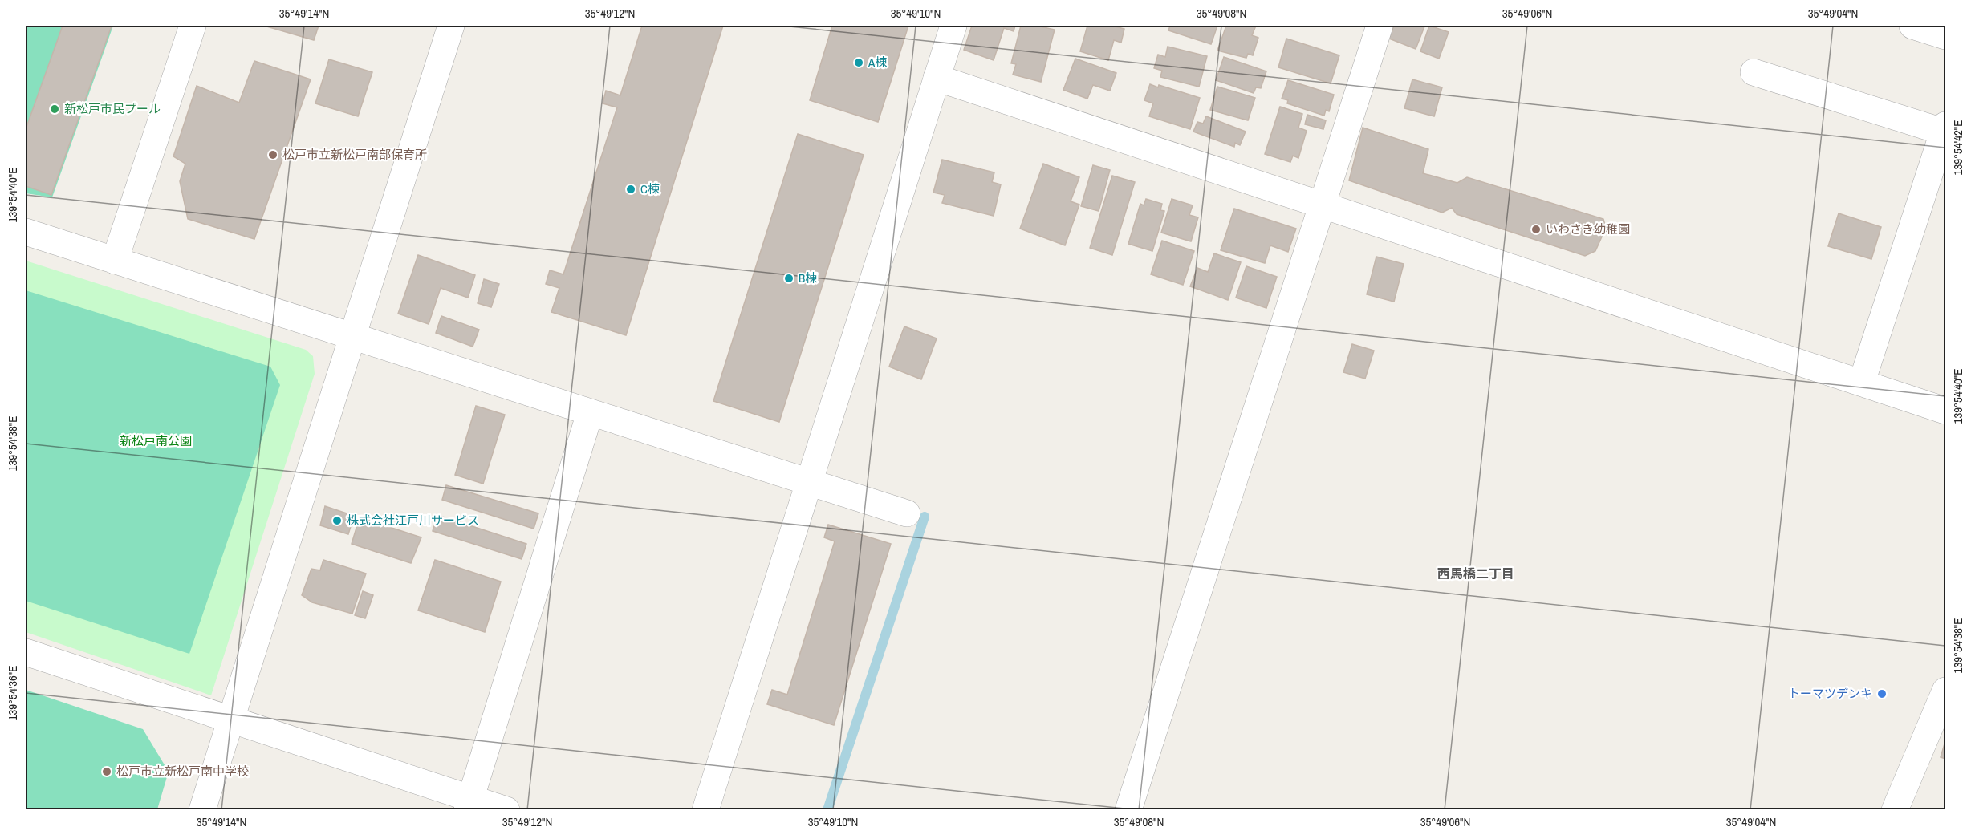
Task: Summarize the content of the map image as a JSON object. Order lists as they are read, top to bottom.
{
  "districts": ["西馬橋二丁目"],
  "parks": ["新松戸南公園"],
  "places": [
    "A棟",
    "新松戸市民プール",
    "松戸市立新松戸南部保育所",
    "C棟",
    "いわさき幼稚園",
    "B棟",
    "株式会社江戸川サービス",
    "トーマツデンキ",
    "松戸市立新松戸南中学校"
  ],
  "coordinates": [
    "35°49'14\"N",
    "35°49'12\"N",
    "35°49'10\"N",
    "35°49'08\"N",
    "35°49'06\"N",
    "35°49'04\"N",
    "139°54'42\"E",
    "139°54'40\"E",
    "139°54'38\"E",
    "139°54'36\"E"
  ]
}
